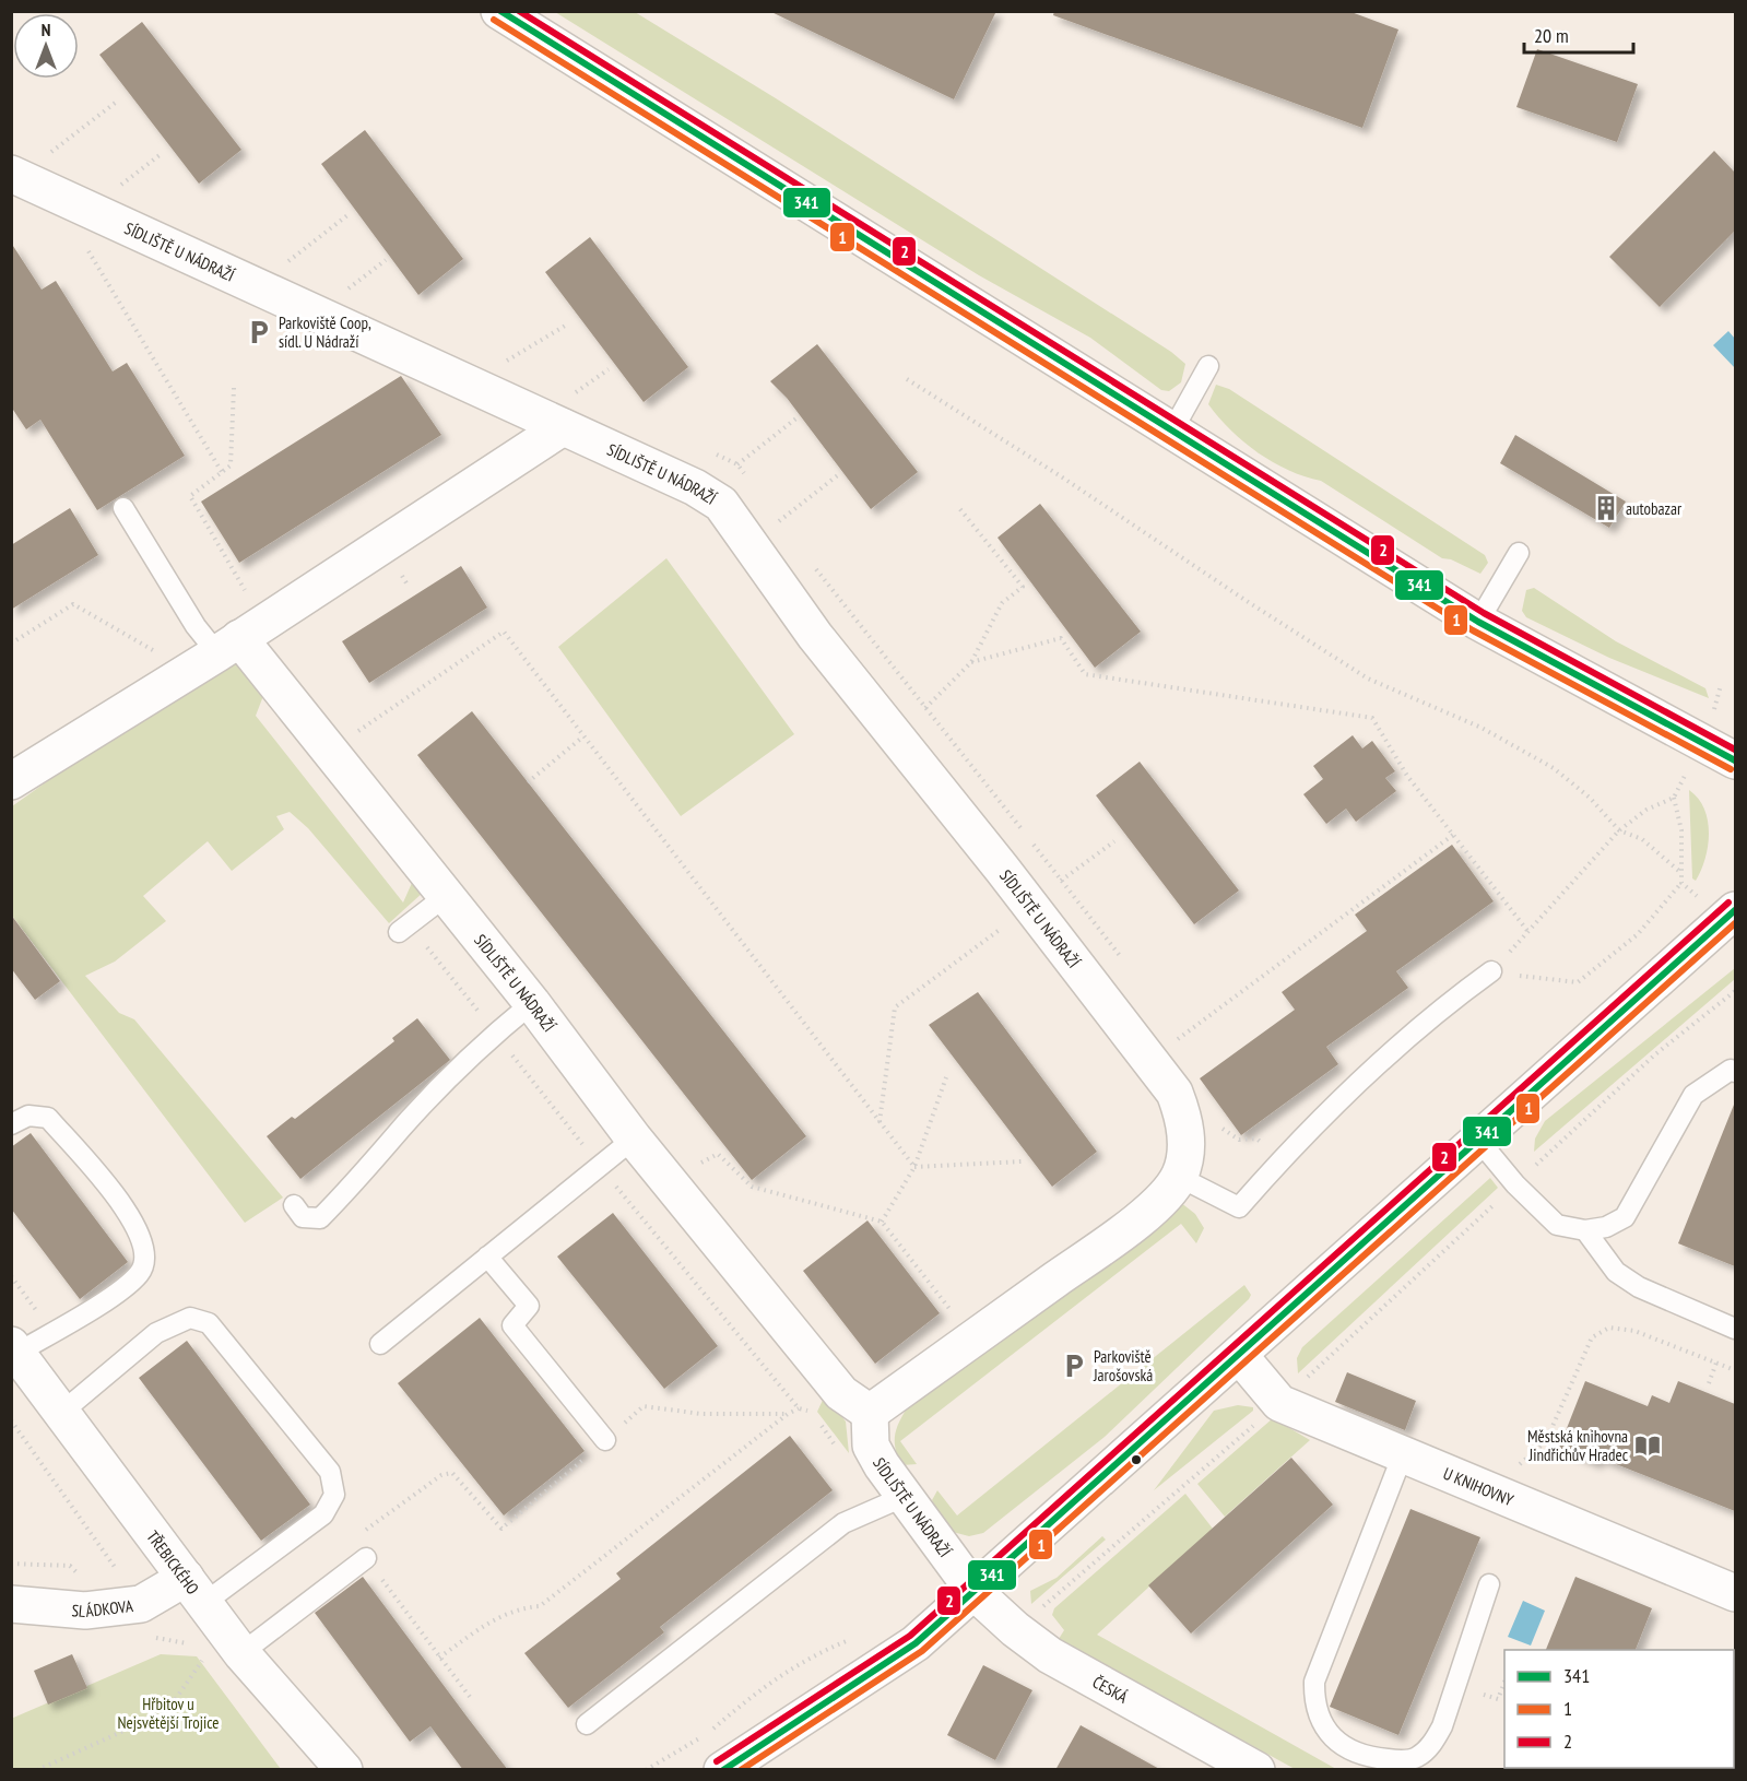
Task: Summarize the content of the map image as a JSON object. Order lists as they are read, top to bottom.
{
  "streets": {
    "street": [
      "SÍDLIŠTĚ U NÁDRAŽÍ",
      "U KNIHOVNY",
      "TŘEBICKÉHO",
      "SLÁDKOVA",
      "ČESKÁ"
    ]
  },
  "crossings": [
    ["SÍDLIŠTĚ U NÁDRAŽÍ", "ČESKÁ"],
    ["TŘEBICKÉHO", "SLÁDKOVA"]
  ],
  "parks": ["Hřbitov u Nejsvětější Trojice"],
  "places": {
    "parking": ["Parkoviště Coop, sídl. U Nádraží", "Parkoviště Jarošovská"],
    "building": ["autobazar"],
    "library": ["Městská knihovna Jindřichův Hradec"]
  },
  "lines": ["transit line 341", "transit line 2", "transit line 1"],
  "legend": ["341", "1", "2"],
  "scale_bar": "20 m",
  "north": "top"
}
